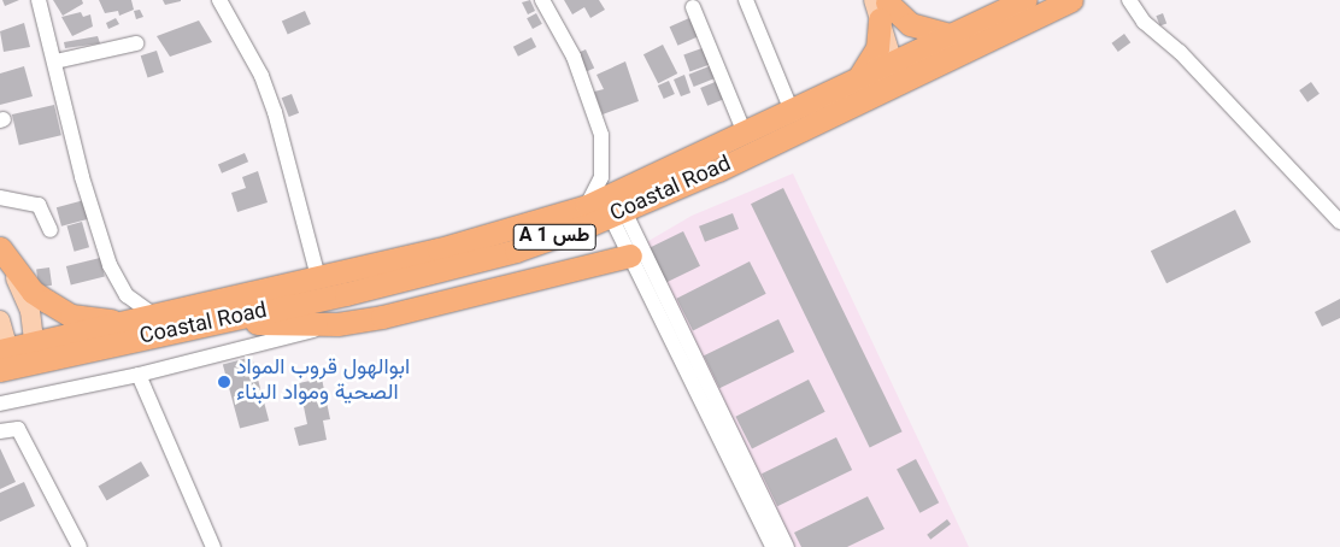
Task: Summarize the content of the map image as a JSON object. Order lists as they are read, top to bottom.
{
  "streets": {
    "highway": ["Coastal Road", "A 1 طس"]
  },
  "places": ["ابوالهول قروب المواد الصحية ومواد البناء"]
}
